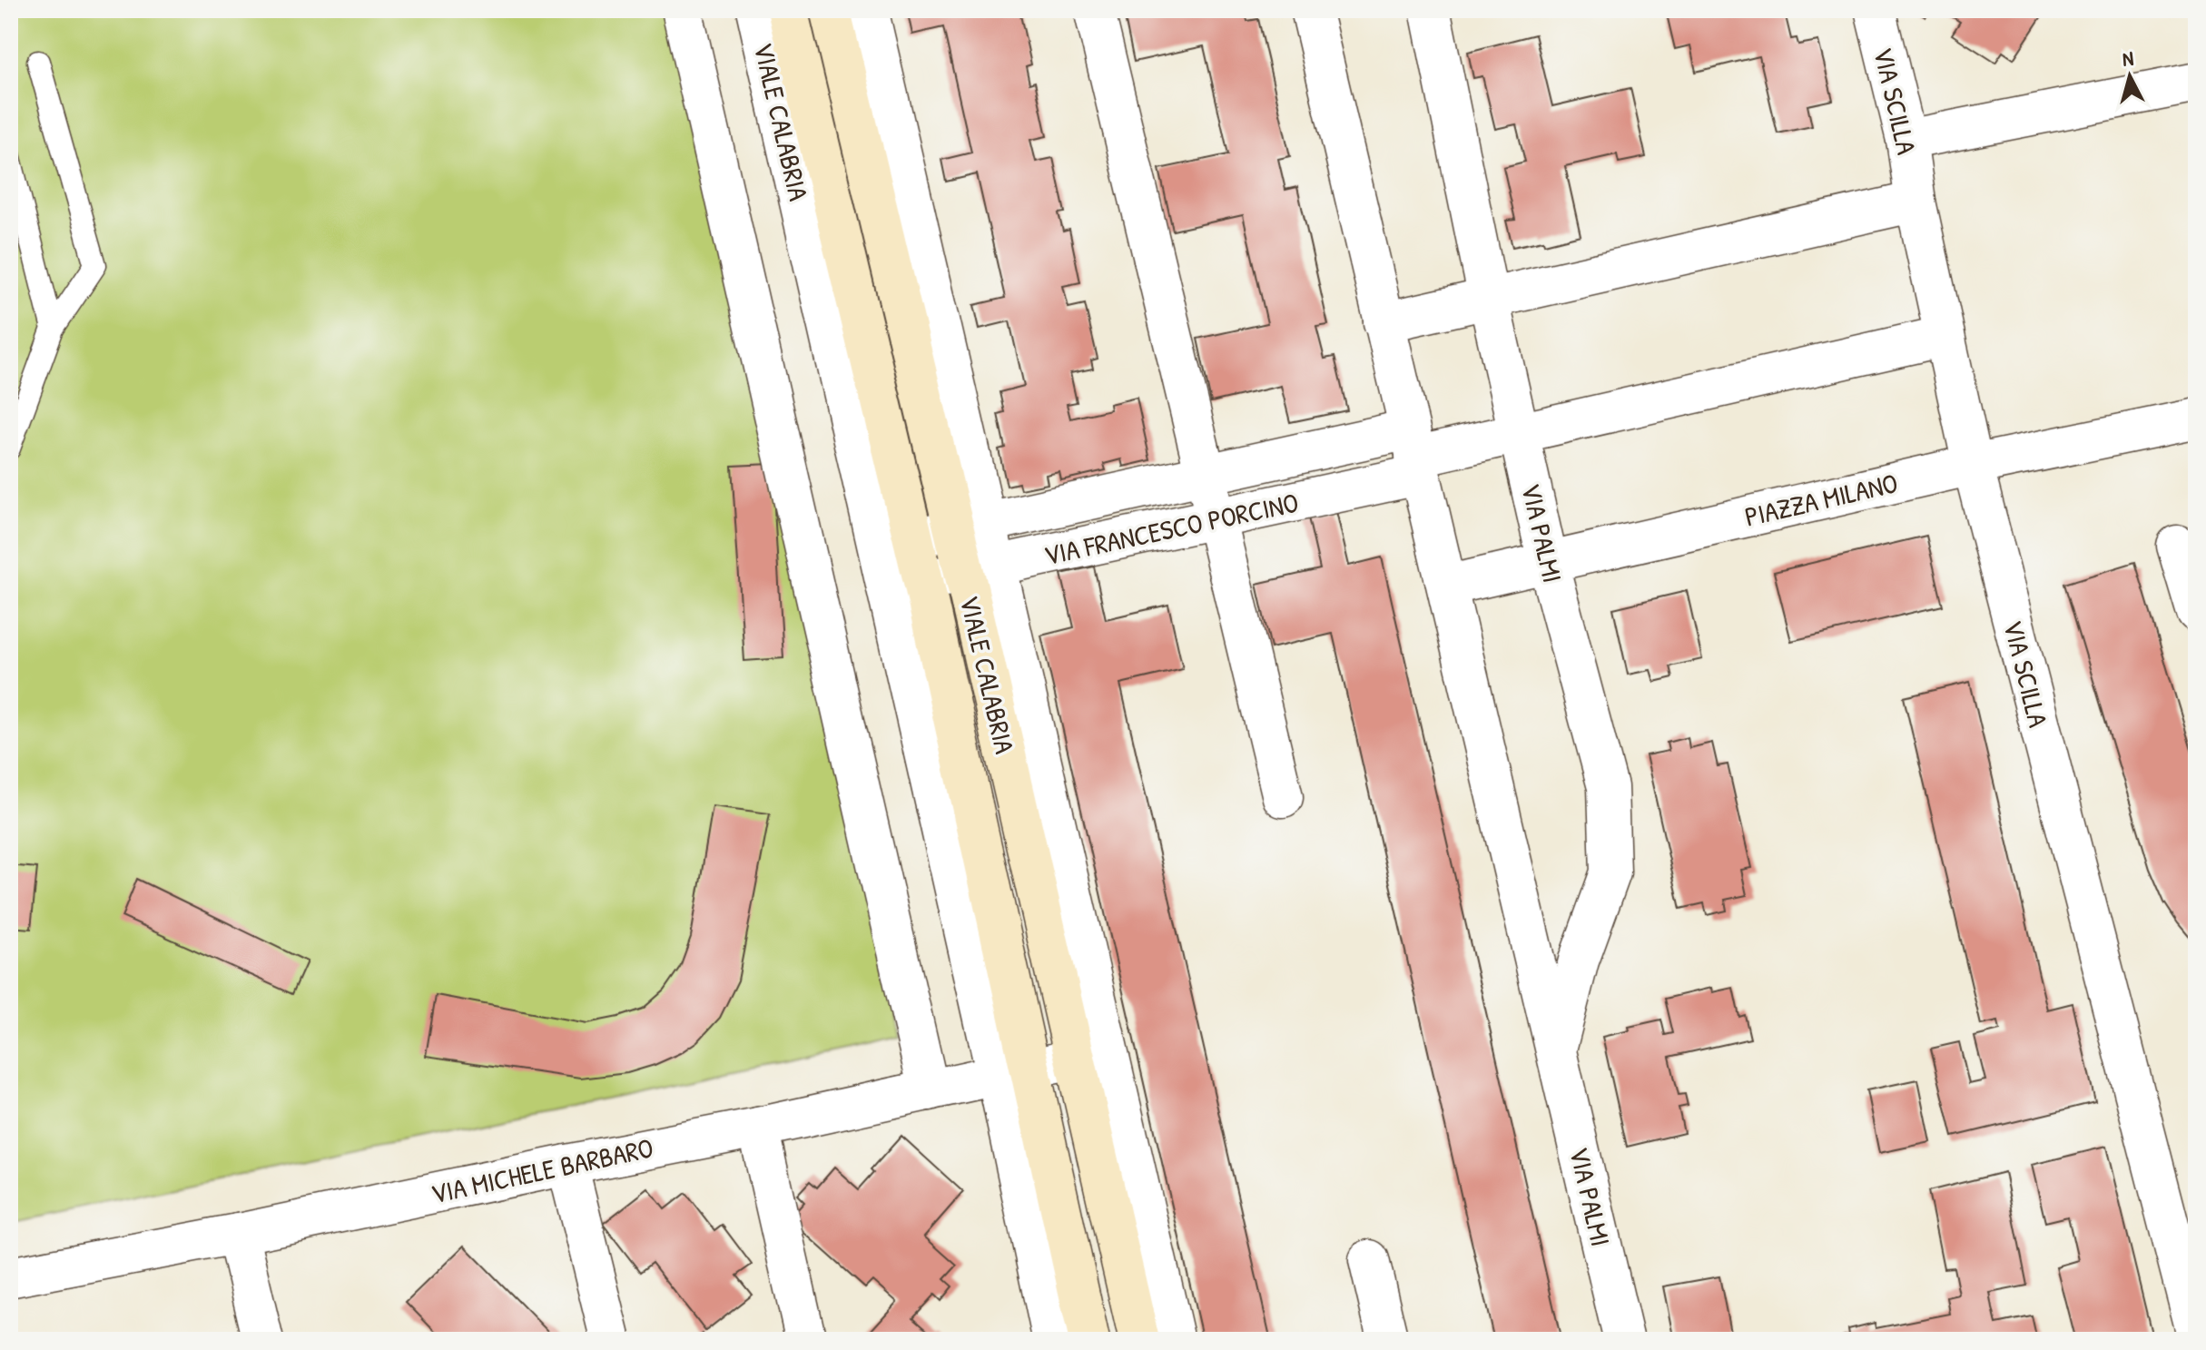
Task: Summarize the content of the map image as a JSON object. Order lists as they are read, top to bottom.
{
  "streets": {
    "main road": ["VIALE CALABRIA"],
    "street": [
      "VIA SCILLA",
      "PIAZZA MILANO",
      "VIA FRANCESCO PORCINO",
      "VIA PALMI",
      "VIA MICHELE BARBARO"
    ]
  },
  "crossings": [
    ["VIA SCILLA", "PIAZZA MILANO"],
    ["VIALE CALABRIA", "VIA FRANCESCO PORCINO"],
    ["VIALE CALABRIA", "VIA MICHELE BARBARO"],
    ["PIAZZA MILANO", "VIA PALMI"],
    ["VIA FRANCESCO PORCINO", "VIA PALMI"]
  ],
  "north": "top"
}
